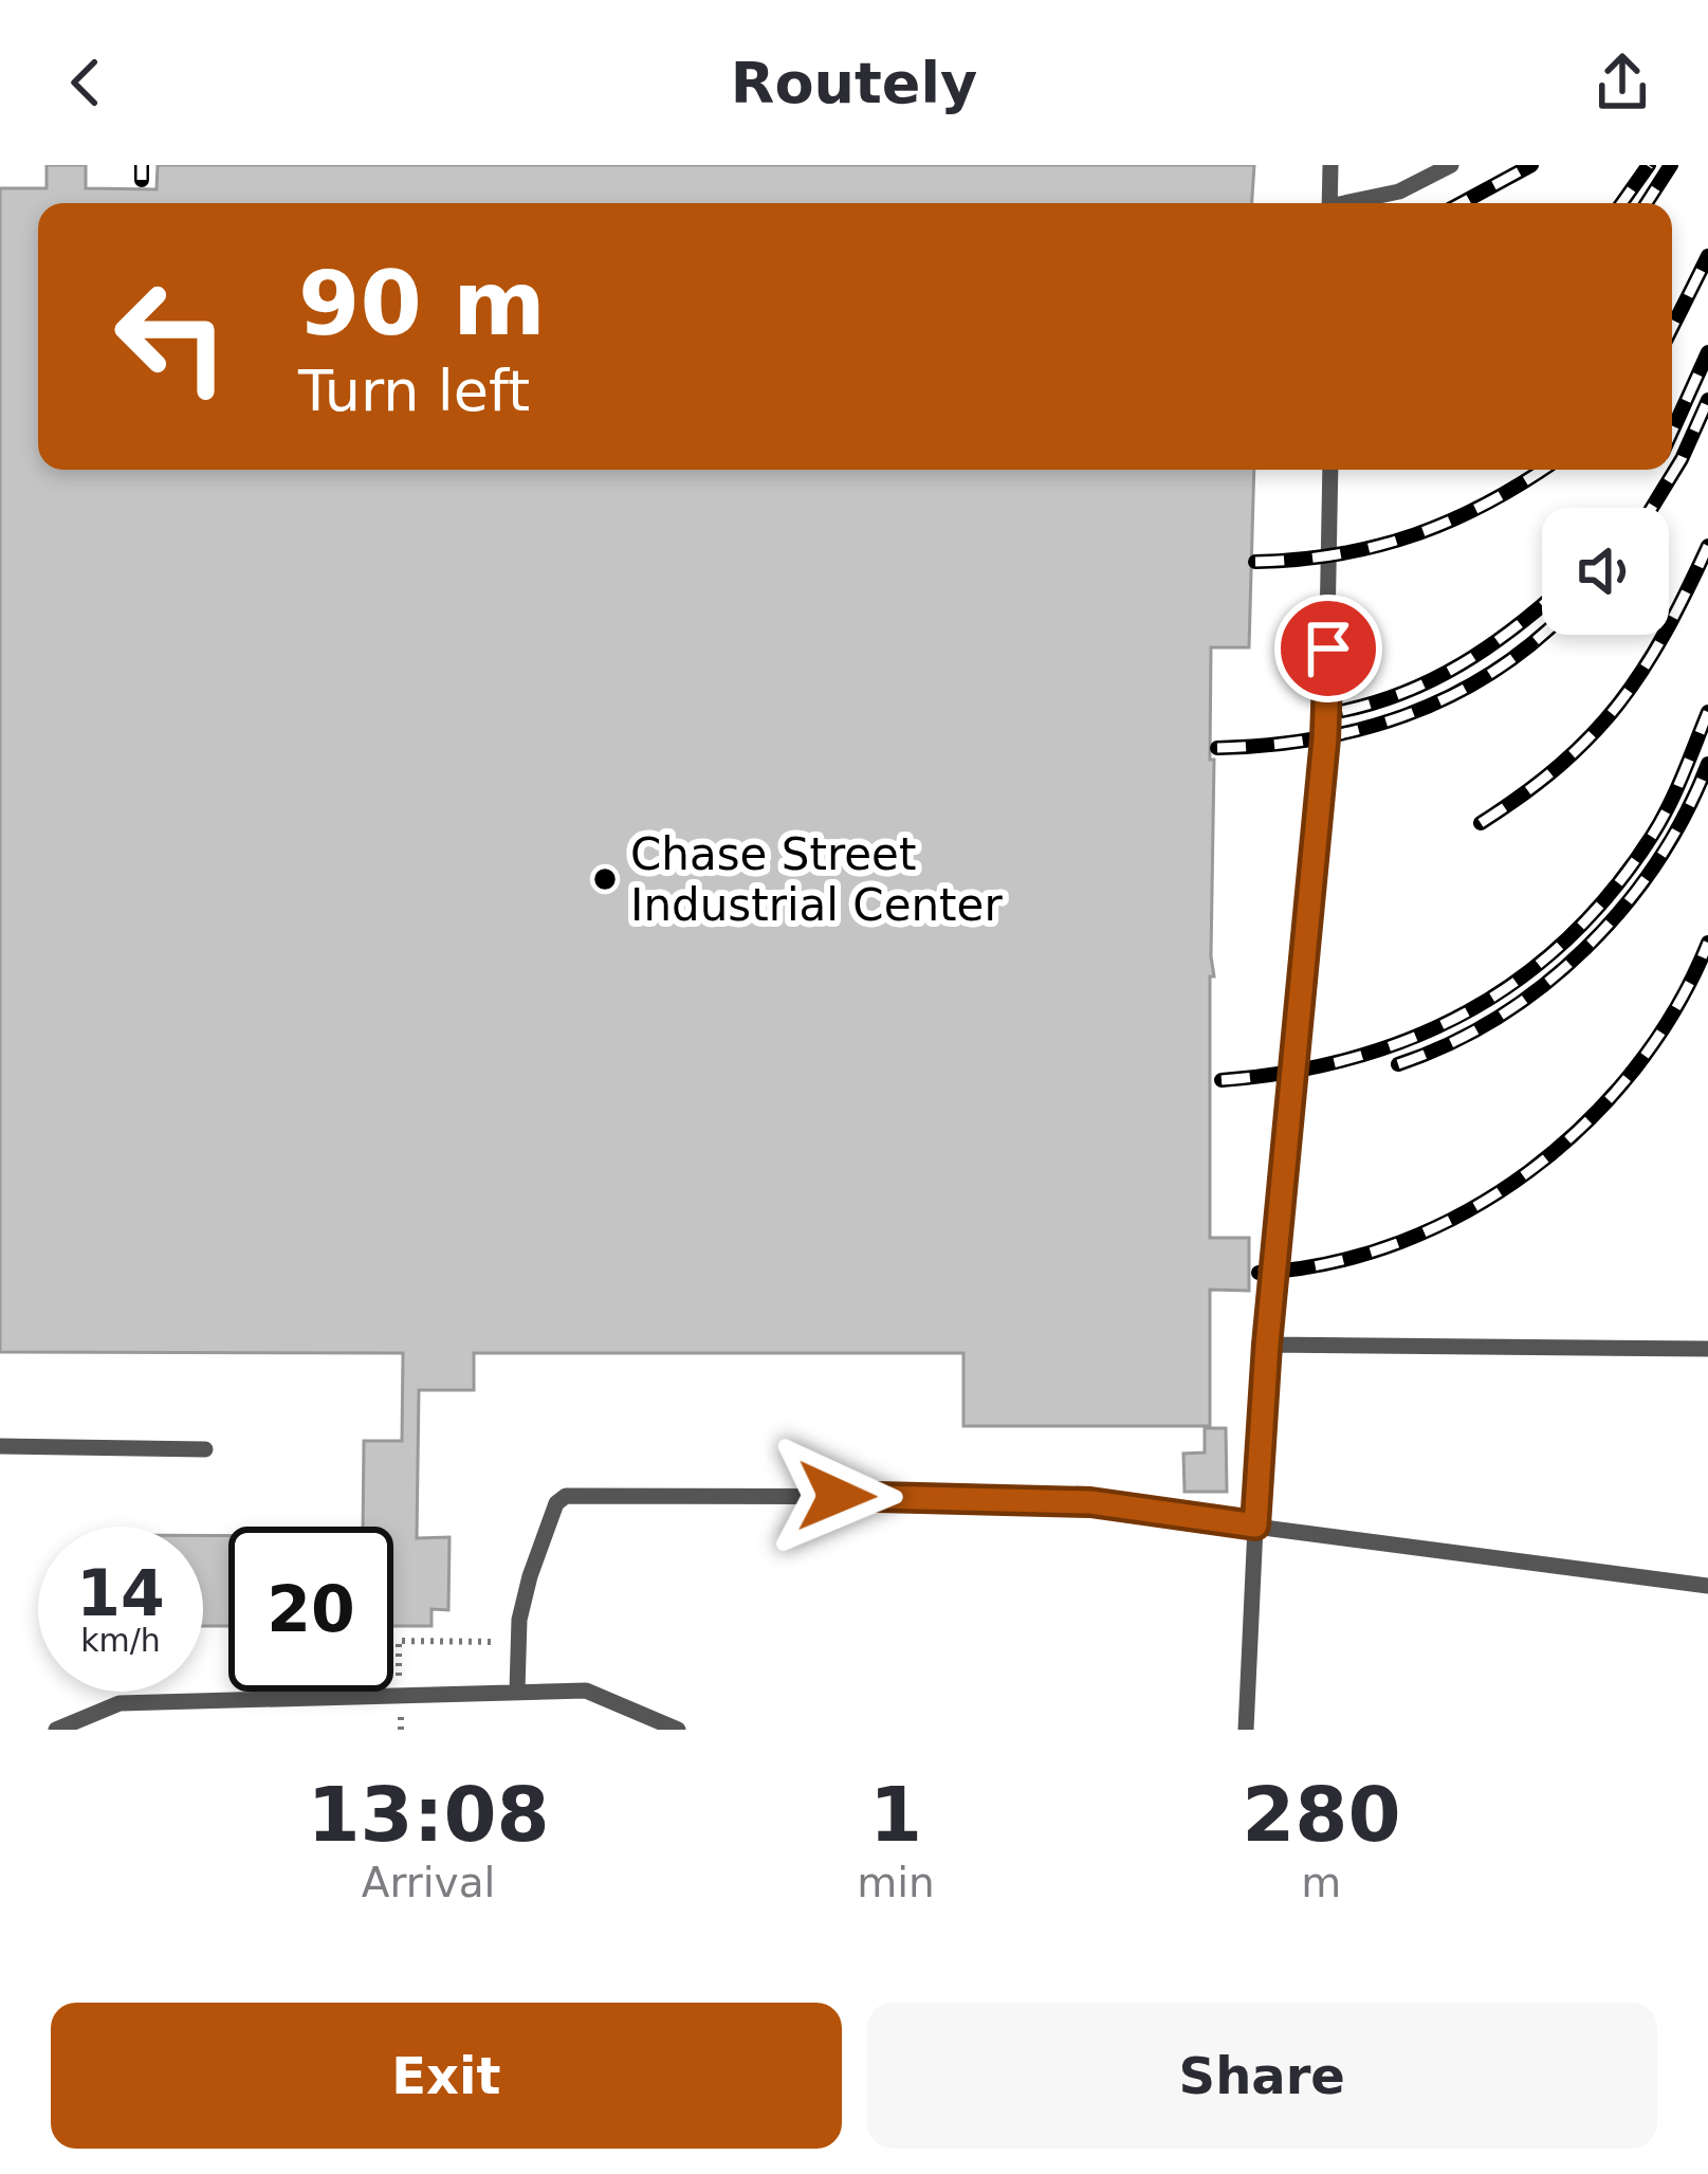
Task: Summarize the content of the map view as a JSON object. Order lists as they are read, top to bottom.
{
  "places": ["Chase Street Industrial Center"],
  "page": {
    "header": "Routely",
    "turn": ["90 m", "Turn left"],
    "speed": "14 km/h",
    "limit": "20",
    "eta": [
      "13:08",
      "Arrival",
      "1",
      "min",
      "280",
      "m"
    ],
    "buttons": ["Exit", "Share"]
  }
}
